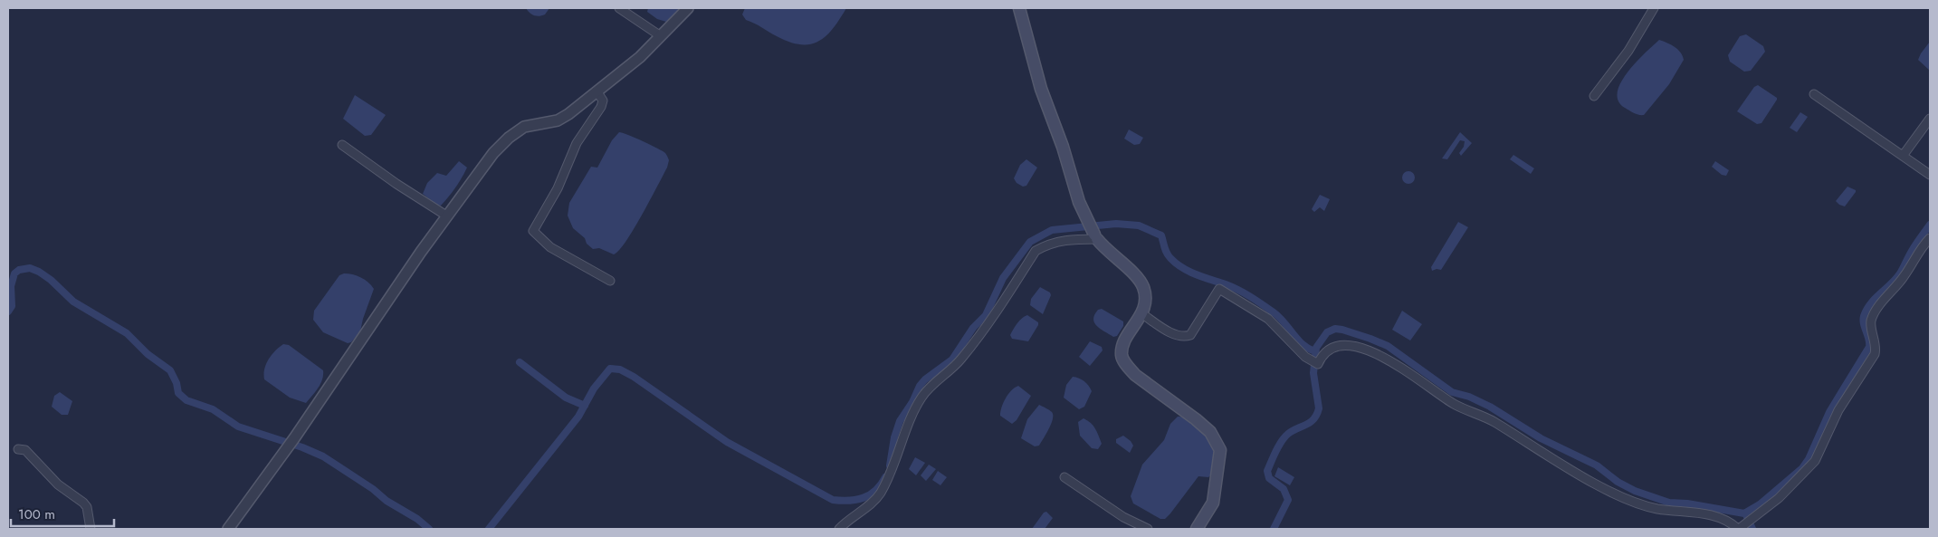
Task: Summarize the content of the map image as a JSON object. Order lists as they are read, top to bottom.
{
  "scale_bar": "100 m"
}
